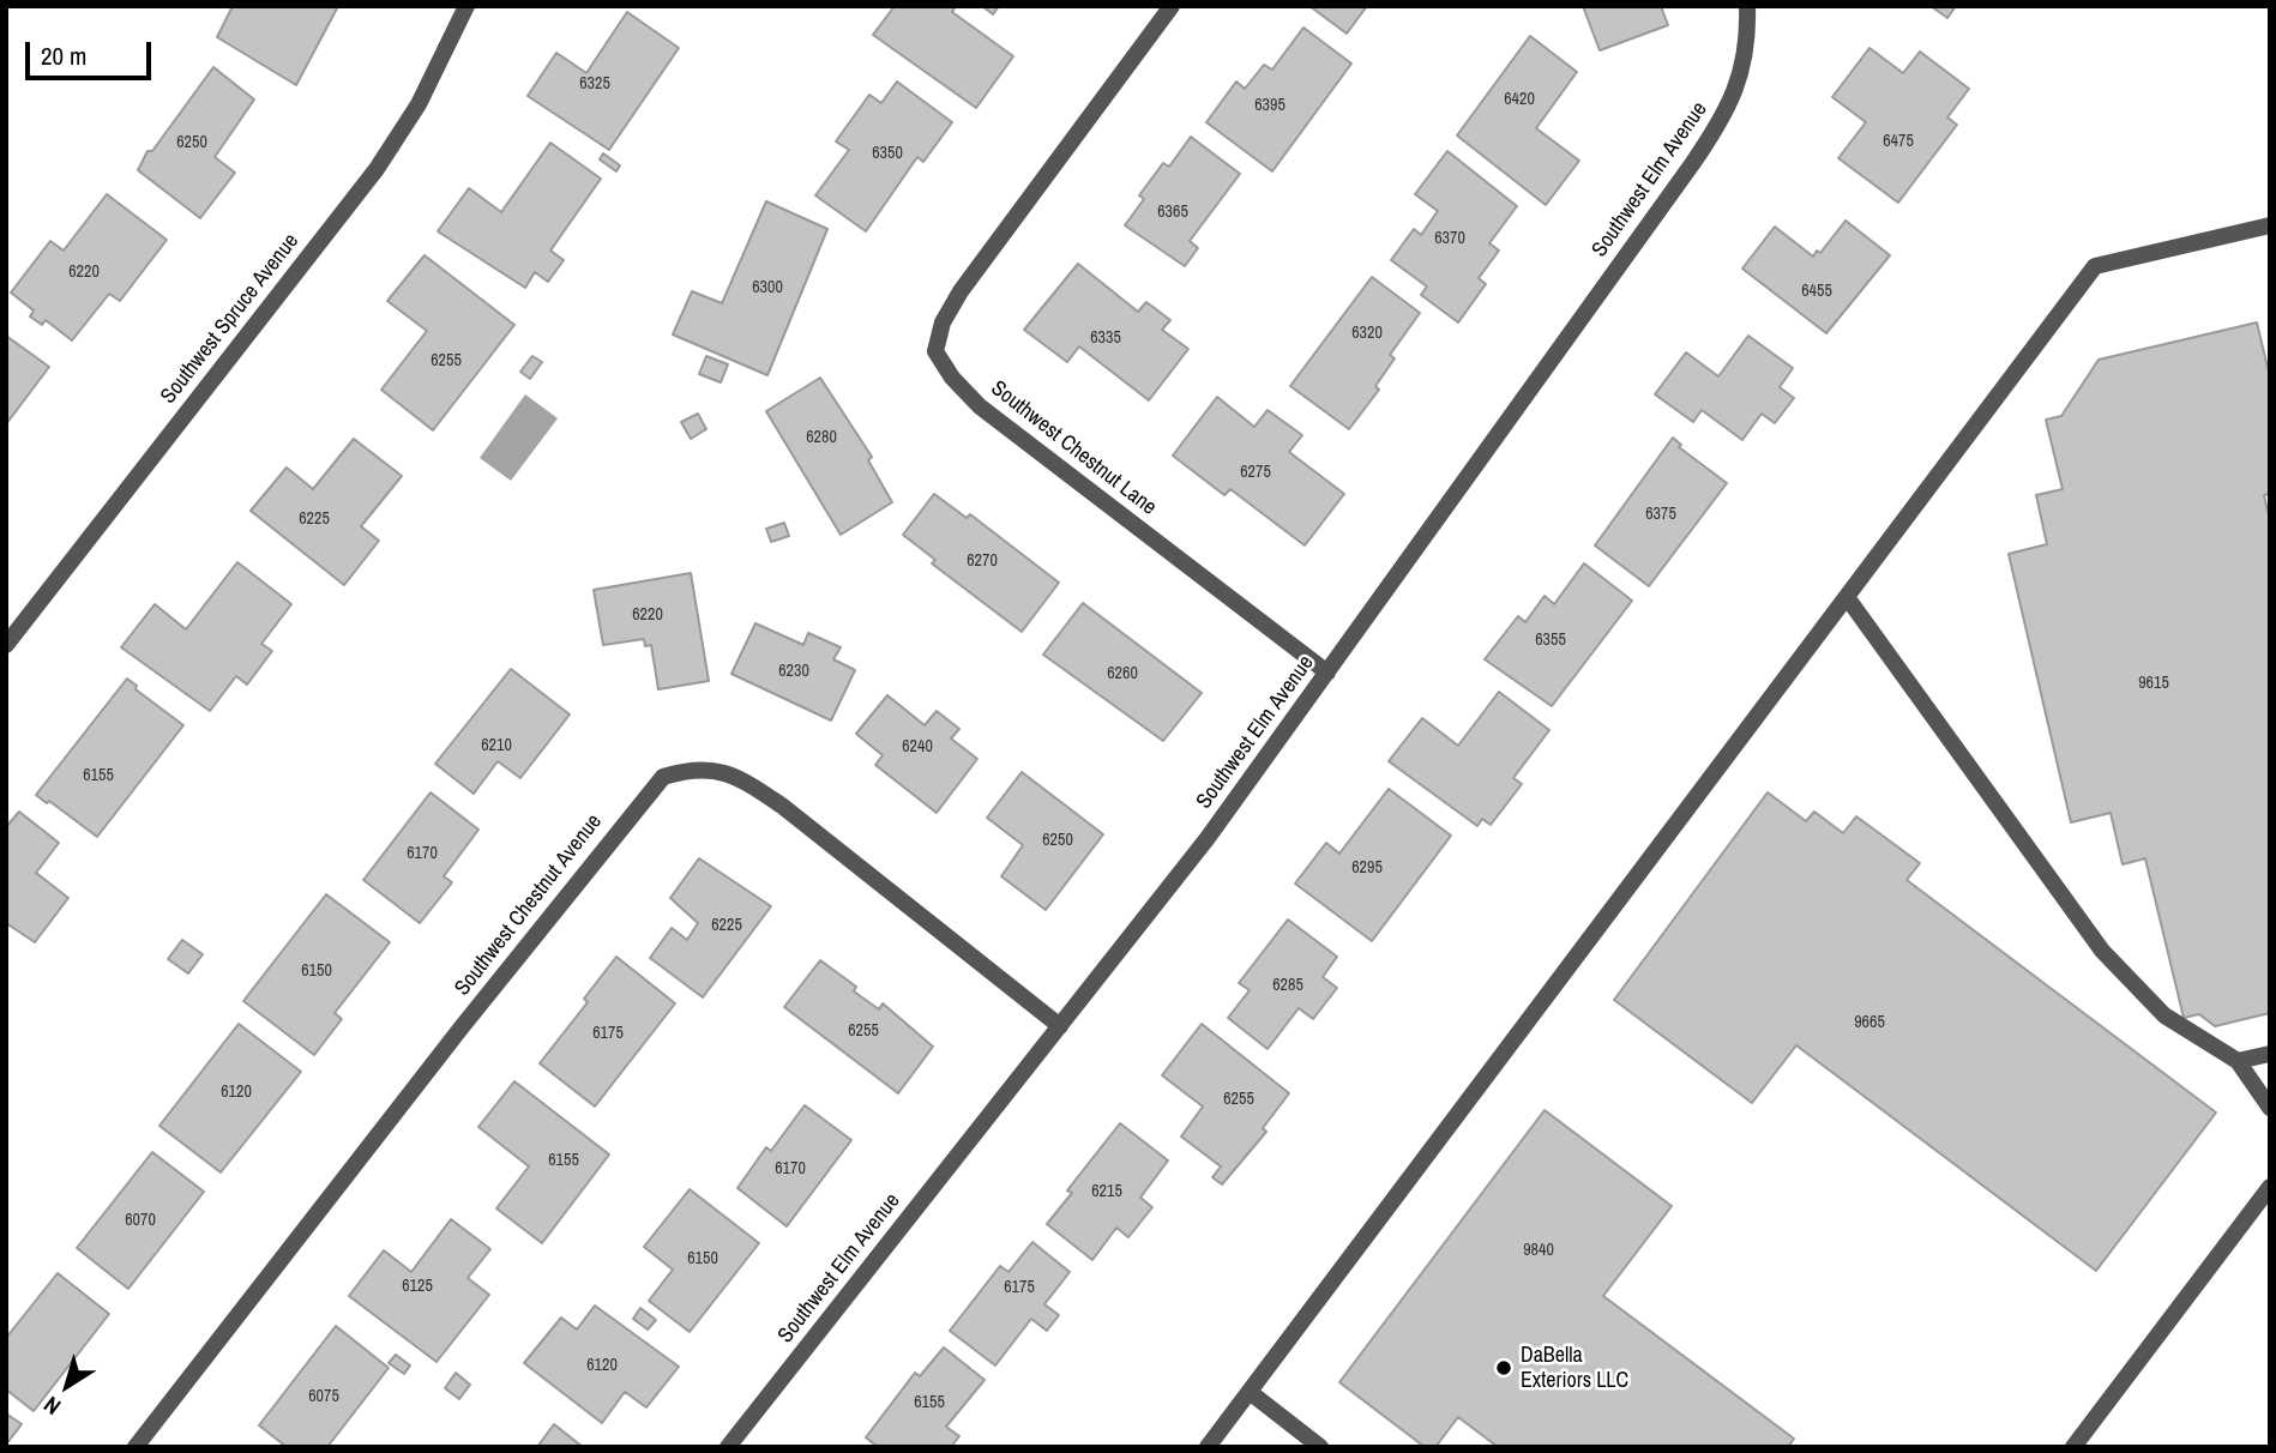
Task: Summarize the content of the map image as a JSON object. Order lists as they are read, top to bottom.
{
  "streets": {
    "street": [
      "Southwest Elm Avenue",
      "Southwest Spruce Avenue",
      "Southwest Chestnut Lane",
      "Southwest Chestnut Avenue"
    ]
  },
  "crossings": [
    ["Southwest Elm Avenue", "Southwest Chestnut Lane"],
    ["Southwest Elm Avenue", "Southwest Chestnut Avenue"]
  ],
  "places": ["DaBella Exteriors LLC"],
  "house_numbers": [
    "6325",
    "6420",
    "6395",
    "6475",
    "6250",
    "6350",
    "6365",
    "6370",
    "6220",
    "6300",
    "6455",
    "6320",
    "6335",
    "6255",
    "6280",
    "6275",
    "6375",
    "6225",
    "6270",
    "6220",
    "6355",
    "6230",
    "6260",
    "9615",
    "6210",
    "6240",
    "6155",
    "6250",
    "6170",
    "6295",
    "6225",
    "6150",
    "6285",
    "9665",
    "6255",
    "6175",
    "6120",
    "6255",
    "6155",
    "6170",
    "6215",
    "6070",
    "9840",
    "6150",
    "6125",
    "6175",
    "6120",
    "6075",
    "6155"
  ],
  "scale_bar": "20 m",
  "north": "bottom left"
}
